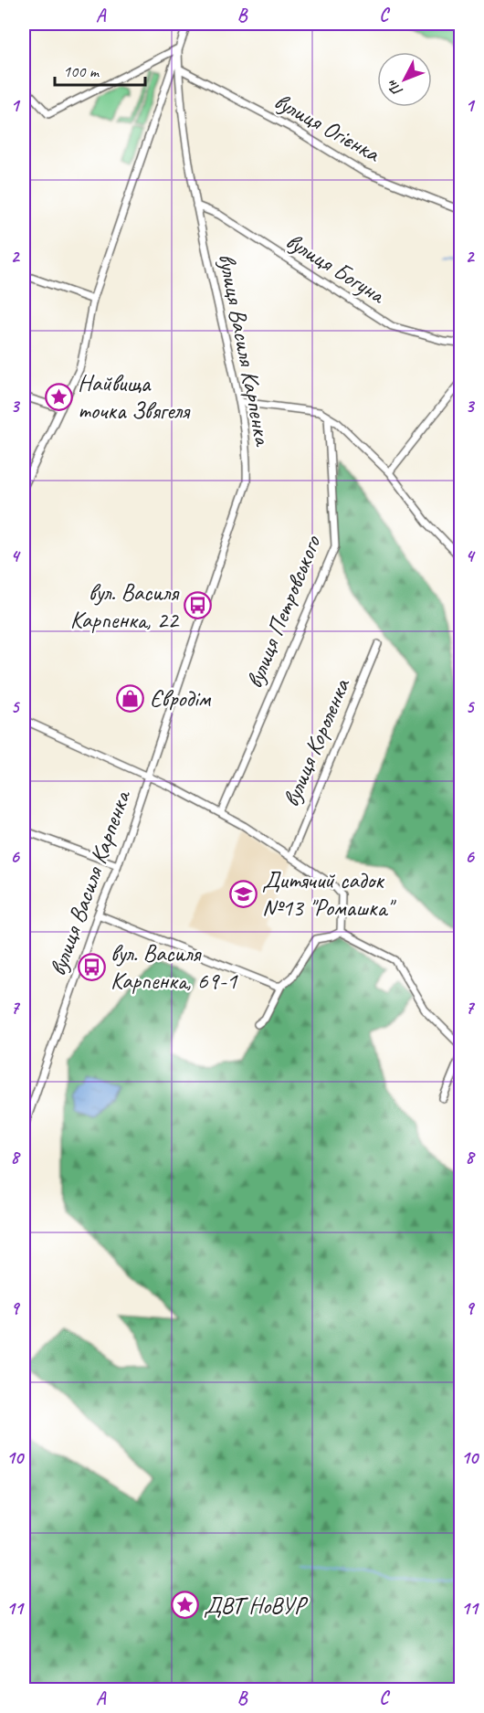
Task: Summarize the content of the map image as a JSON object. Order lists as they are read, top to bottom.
{
  "streets": {
    "street": [
      "вулиця Огієнка",
      "вулиця Богуна",
      "вулиця Василя Карпенка",
      "вулиця Петровського",
      "вулиця Короленка"
    ]
  },
  "crossings": [
    ["вулиця Огієнка", "вулиця Василя Карпенка"],
    ["вулиця Богуна", "вулиця Василя Карпенка"]
  ],
  "places": {
    "place": ["Найвища точка Звягеля", "ДВТ НоВУР"],
    "bus stop": ["вул. Василя Карпенка, 22", "вул. Василя Карпенка, 69-1"],
    "shop": ["Євродім"],
    "school or university": ["Дитячий садок №13 \"Ромашка\""]
  },
  "scale_bar": "100 m",
  "north": "bottom left",
  "grid": {
    "columns": ["A", "B", "C"],
    "rows": [
      "1",
      "2",
      "3",
      "4",
      "5",
      "6",
      "7",
      "8",
      "9",
      "10",
      "11"
    ]
  }
}
